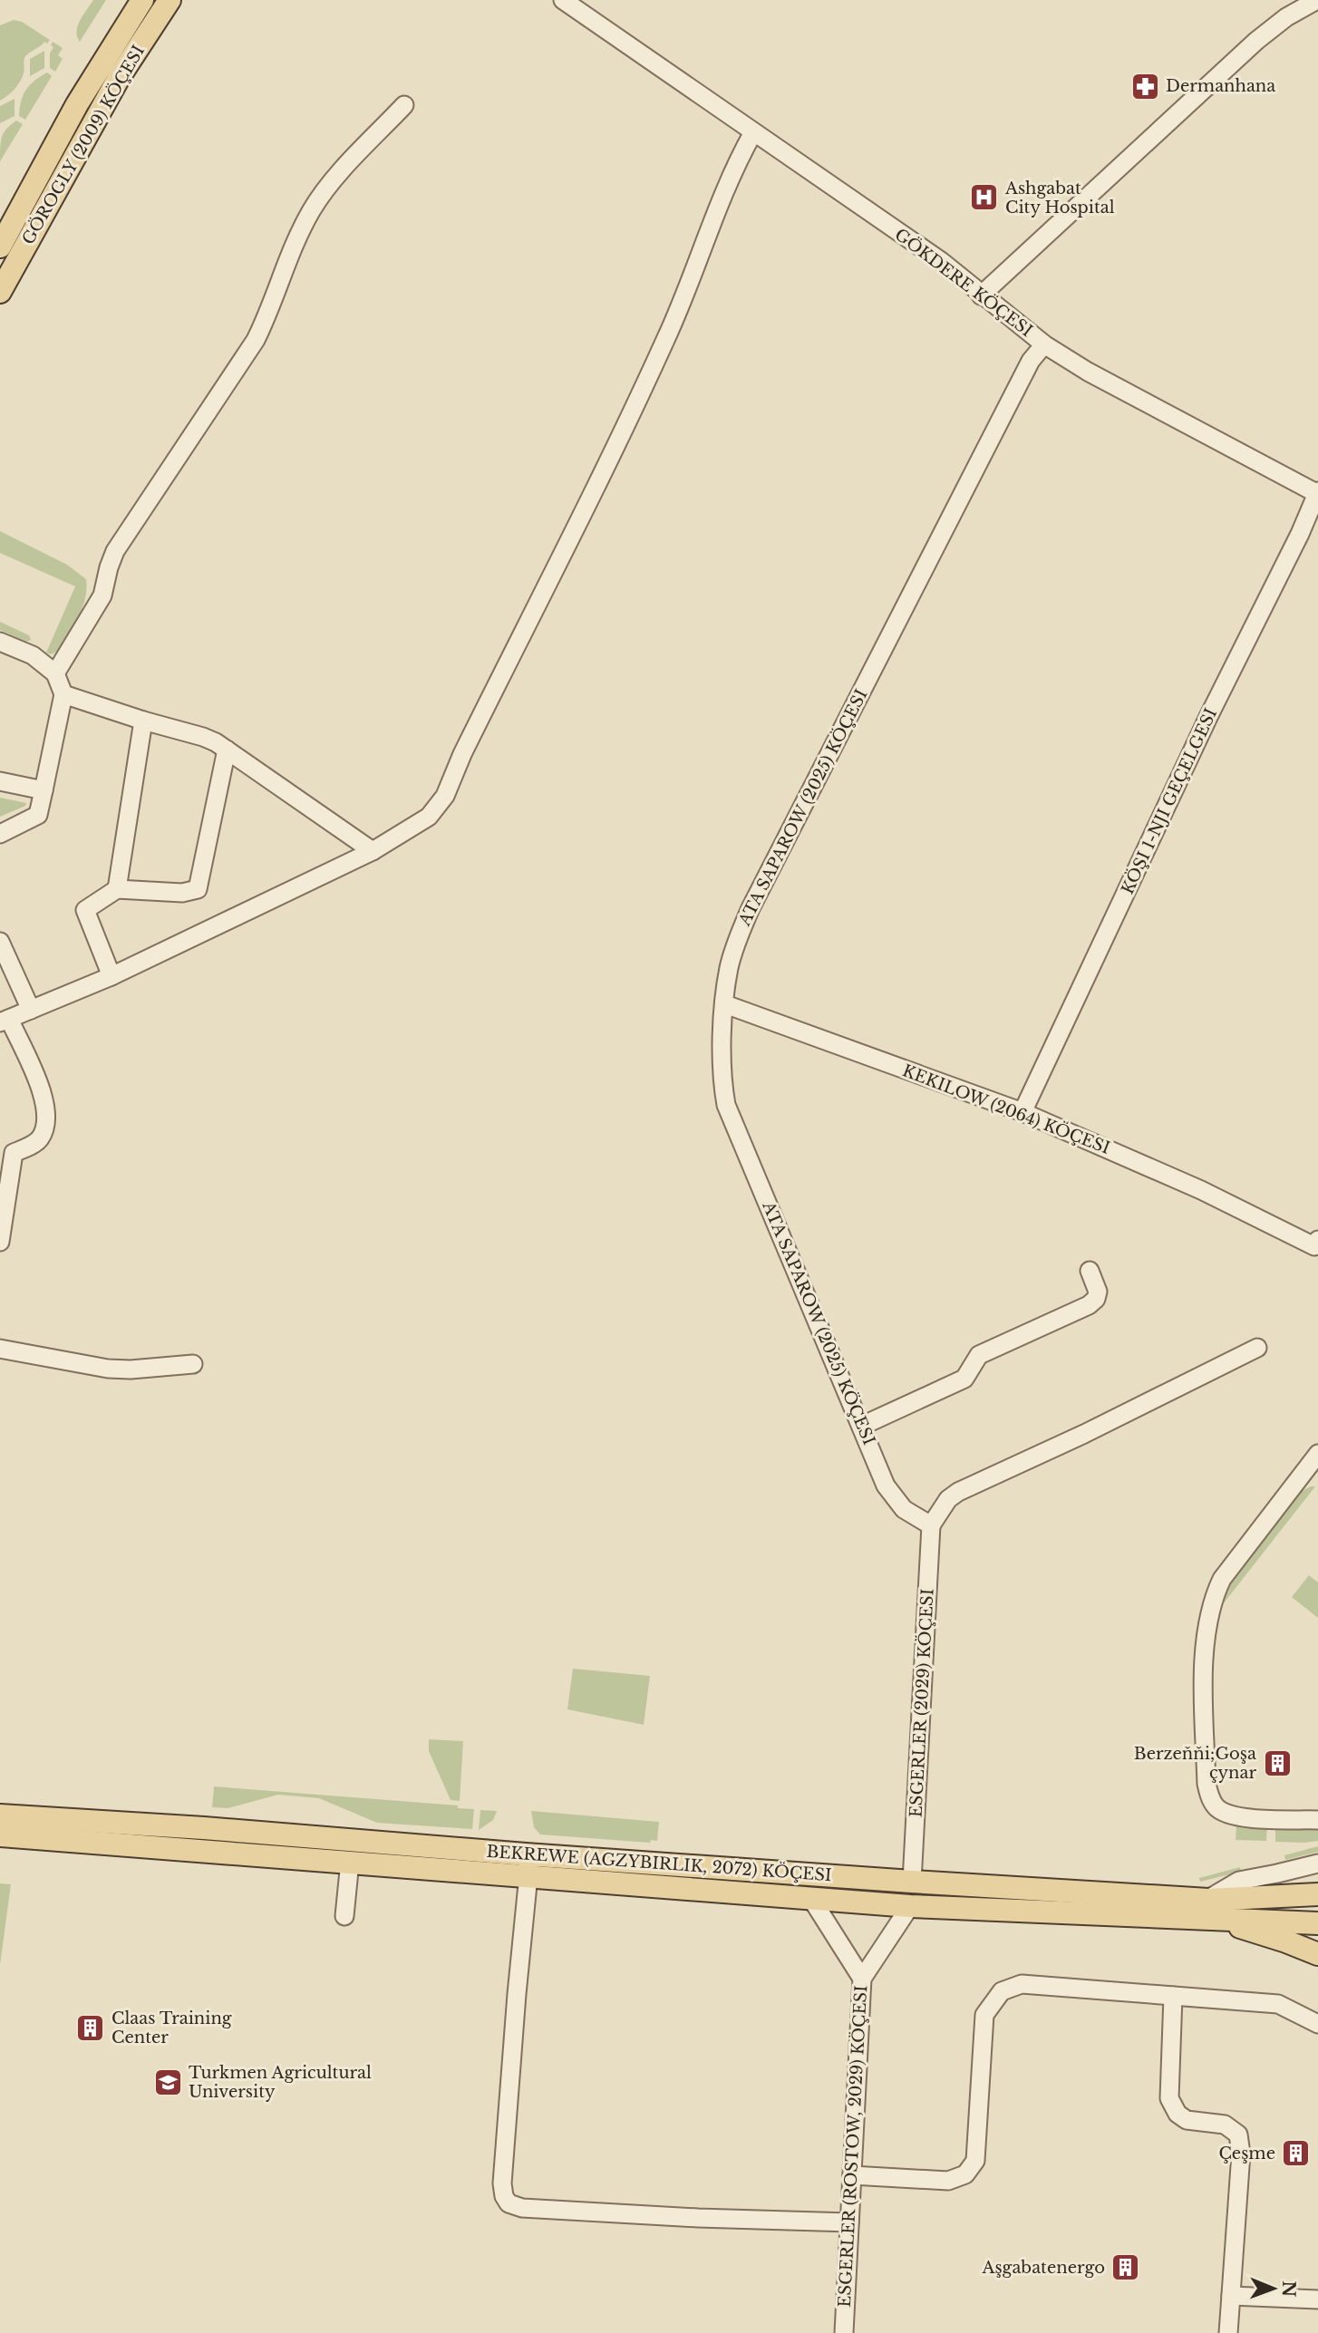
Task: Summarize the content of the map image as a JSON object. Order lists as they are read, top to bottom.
{
  "streets": {
    "main road": ["GÖROGLY (2009) KÖÇESI", "BEKREWE (AGZYBIRLIK, 2072) KÖÇESI"],
    "street": [
      "GÖKDERE KÖÇESI",
      "KÖŞI 1-NJI GEÇELGESI",
      "ATA SAPAROW (2025) KÖÇESI",
      "KEKILOW (2064) KÖÇESI",
      "ESGERLER (2029) KÖÇESI",
      "ESGERLER (ROSTOW, 2029) KÖÇESI"
    ]
  },
  "crossings": [
    ["GÖKDERE KÖÇESI", "KÖŞI 1-NJI GEÇELGESI"],
    ["GÖKDERE KÖÇESI", "ATA SAPAROW (2025) KÖÇESI"],
    ["KÖŞI 1-NJI GEÇELGESI", "KEKILOW (2064) KÖÇESI"],
    ["ATA SAPAROW (2025) KÖÇESI", "KEKILOW (2064) KÖÇESI"],
    ["ATA SAPAROW (2025) KÖÇESI", "ESGERLER (2029) KÖÇESI"],
    ["ESGERLER (2029) KÖÇESI", "BEKREWE (AGZYBIRLIK, 2072) KÖÇESI"],
    ["BEKREWE (AGZYBIRLIK, 2072) KÖÇESI", "ESGERLER (ROSTOW, 2029) KÖÇESI"]
  ],
  "places": {
    "pharmacy": ["Dermanhana"],
    "hospital": ["Ashgabat City Hospital"],
    "building": [
      "Berzeňňi;Goşa çynar",
      "Claas Training Center",
      "Çeşme",
      "Aşgabatenergo"
    ],
    "school or university": ["Turkmen Agricultural University"]
  },
  "north": "right"
}
